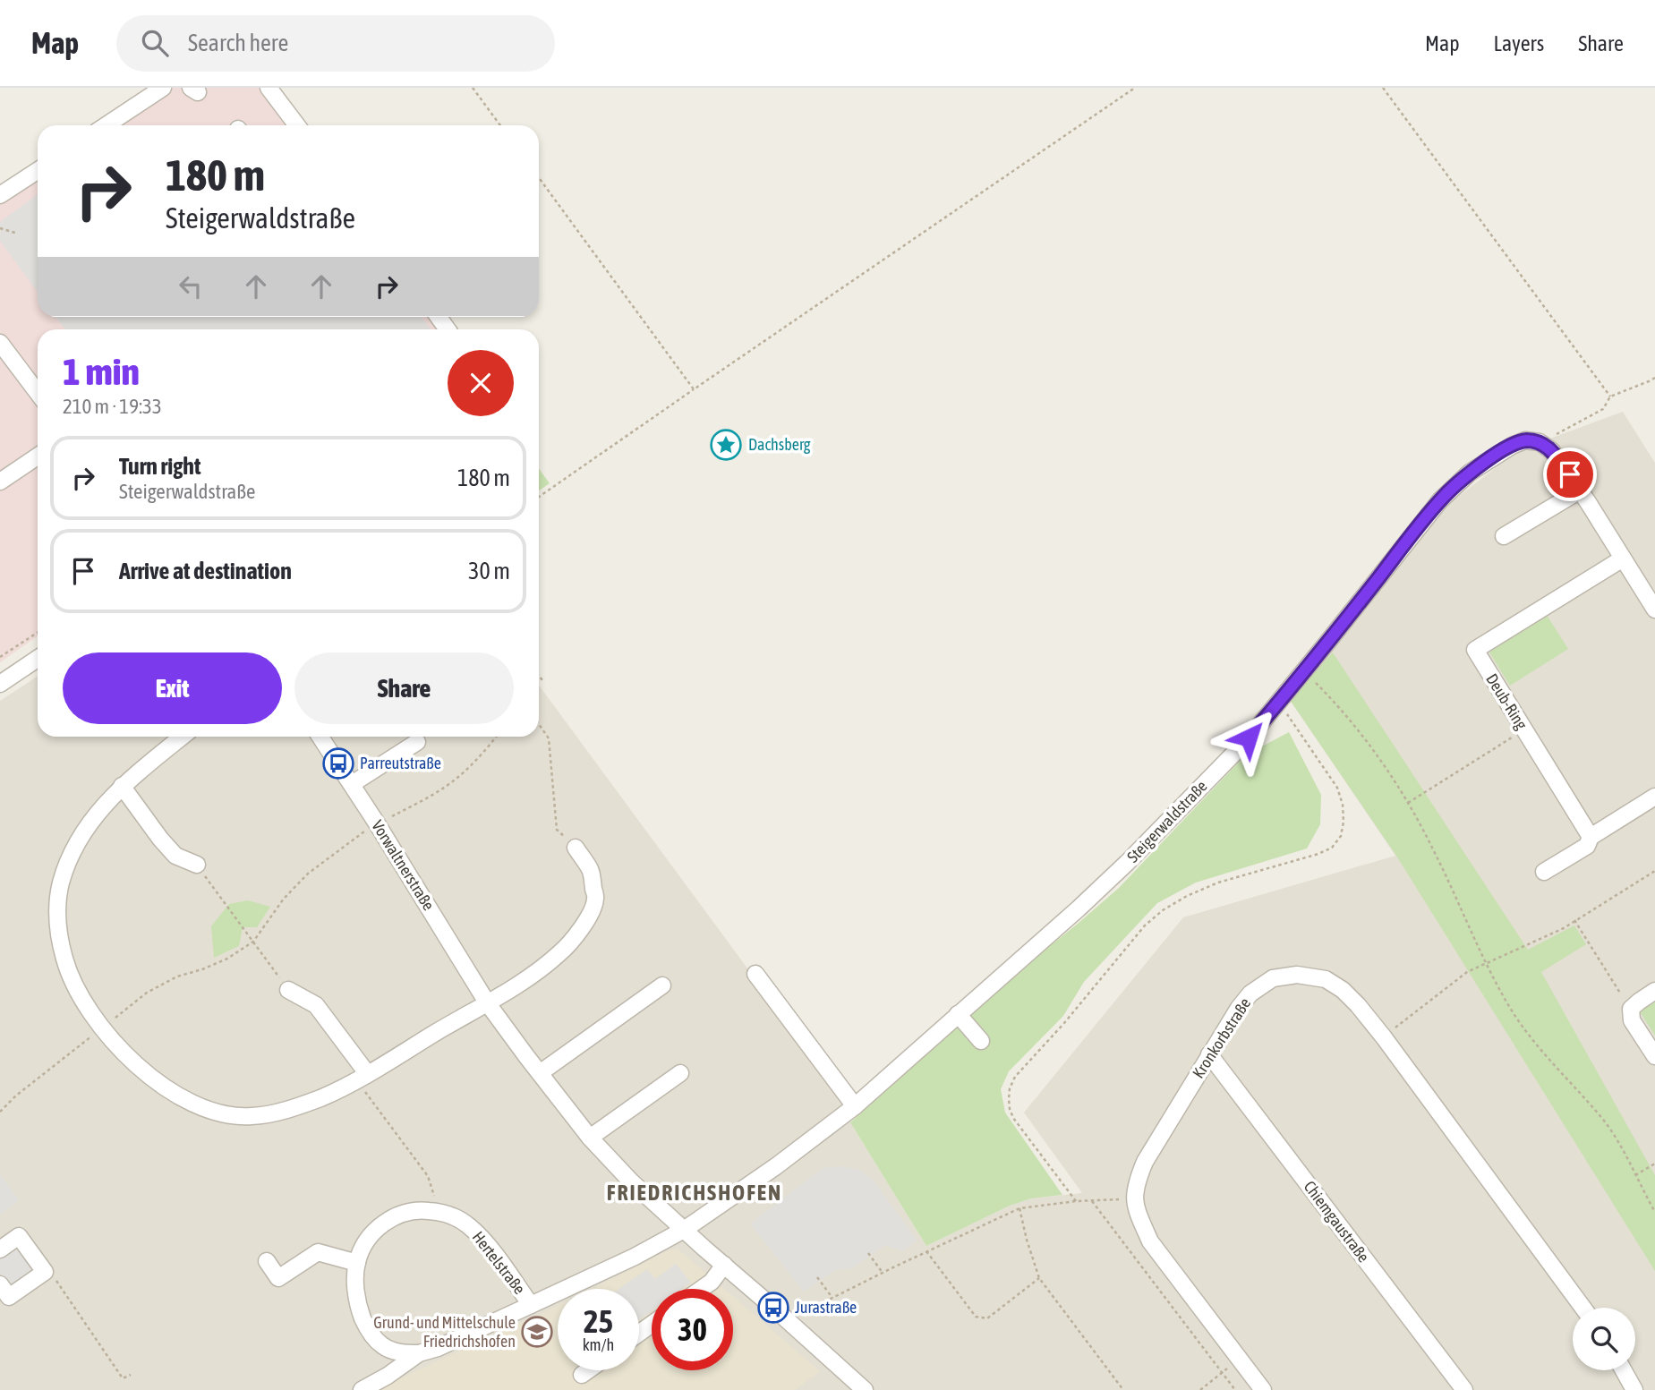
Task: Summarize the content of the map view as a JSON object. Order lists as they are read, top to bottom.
{
  "streets": {
    "street": [
      "Deub-Ring",
      "Steigerwaldstraße",
      "Vorwaltnerstraße",
      "Kronkorbstraße",
      "Chiemgaustraße",
      "Hertelstraße"
    ]
  },
  "crossings": [
    ["Steigerwaldstraße", "Hertelstraße"],
    ["Kronkorbstraße", "Chiemgaustraße"]
  ],
  "districts": ["FRIEDRICHSHOFEN"],
  "places": {
    "place": ["Dachsberg"],
    "bus stop": ["Parreutstraße", "Jurastraße"],
    "school or university": ["Grund- und Mittelschule Friedrichshofen"]
  },
  "page": {
    "header": "Map",
    "search": "Search here",
    "nav": ["Map", "Layers", "Share"],
    "turn": ["180 m", "Steigerwaldstraße"],
    "heading": ["1 min", "210 m · 19:33"],
    "list": [
      {
        "name": "Turn right",
        "note": "Steigerwaldstraße",
        "value": "180 m"
      },
      {
        "name": "Arrive at destination",
        "value": "30 m"
      }
    ],
    "buttons": ["Exit", "Share"],
    "speed": "25 km/h",
    "limit": "30"
  }
}
